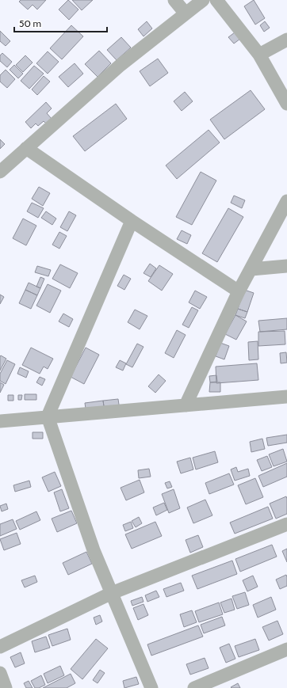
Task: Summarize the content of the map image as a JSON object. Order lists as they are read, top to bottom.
{
  "scale_bar": "50 m"
}
